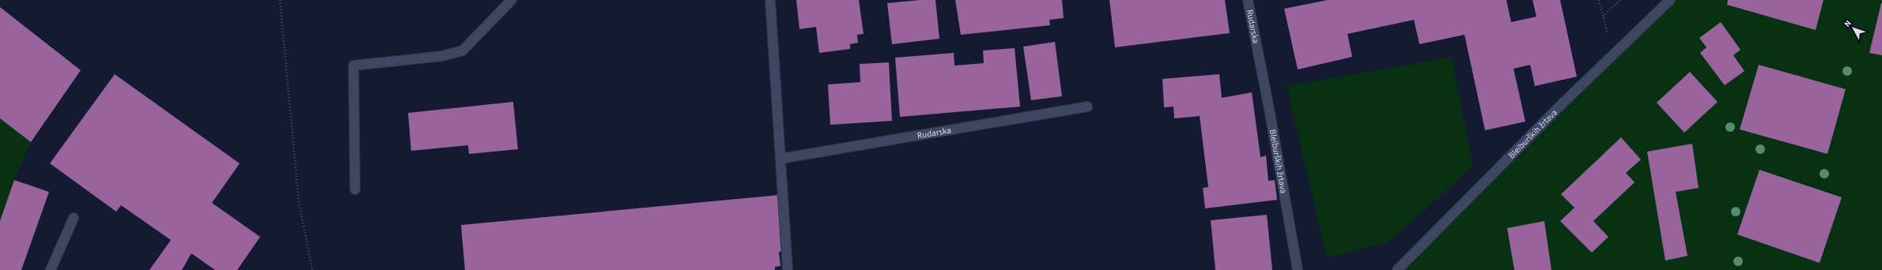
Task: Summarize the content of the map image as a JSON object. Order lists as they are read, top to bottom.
{
  "streets": {
    "street": ["Rudarska", "Bleiburških žrtava"]
  },
  "crossings": [
    ["Rudarska", "Bleiburških žrtava"]
  ],
  "north": "top left"
}
